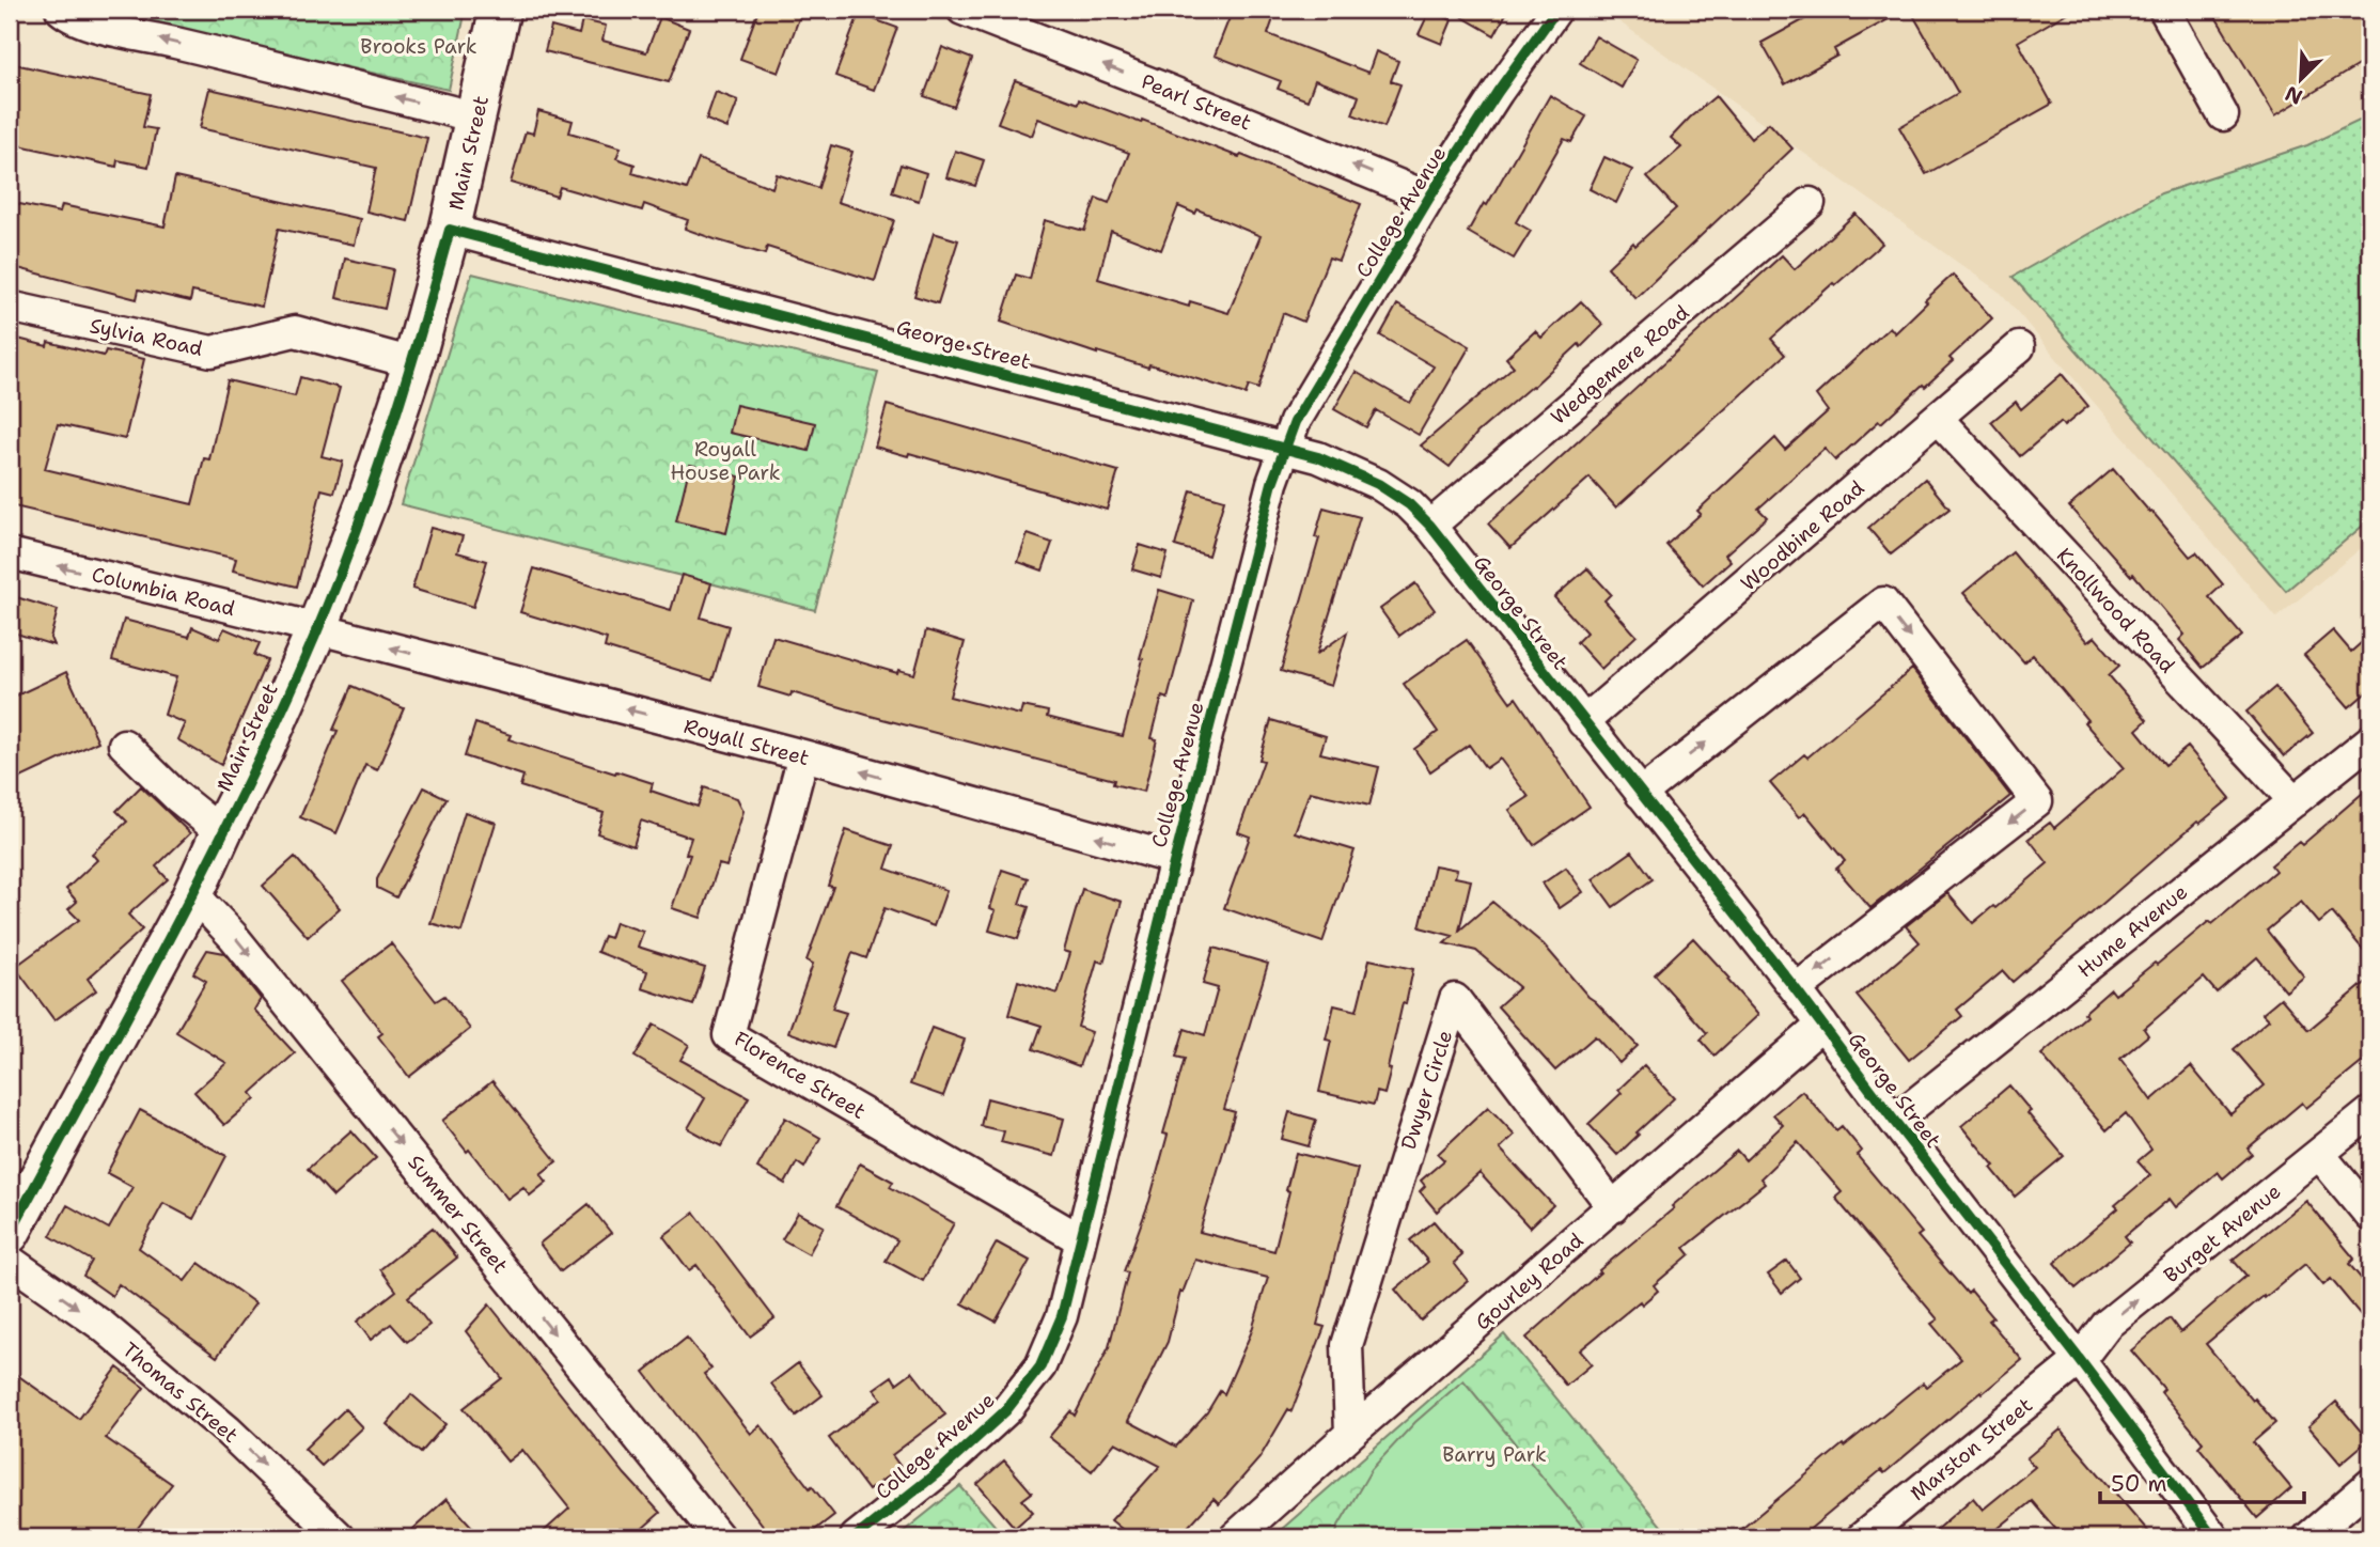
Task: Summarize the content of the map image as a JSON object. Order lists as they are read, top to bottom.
{
  "streets": {
    "main road": ["Main Street"],
    "street": [
      "Pearl Street",
      "College Avenue",
      "Sylvia Road",
      "George Street",
      "Wedgemere Road",
      "Woodbine Road",
      "Columbia Road",
      "Knollwood Road",
      "Royall Street",
      "Hume Avenue",
      "Florence Street",
      "Dwyer Circle",
      "Summer Street",
      "Burget Avenue",
      "Gourley Road",
      "Thomas Street",
      "Marston Street"
    ]
  },
  "crossings": [
    ["Pearl Street", "College Avenue"],
    ["Main Street", "Sylvia Road"],
    ["Main Street", "George Street"],
    ["Main Street", "Columbia Road"],
    ["Main Street", "Royall Street"],
    ["Main Street", "Summer Street"],
    ["College Avenue", "George Street"],
    ["College Avenue", "Royall Street"],
    ["College Avenue", "Florence Street"],
    ["George Street", "Wedgemere Road"],
    ["George Street", "Woodbine Road"],
    ["George Street", "Hume Avenue"],
    ["George Street", "Burget Avenue"],
    ["George Street", "Gourley Road"],
    ["George Street", "Marston Street"],
    ["Woodbine Road", "Knollwood Road"],
    ["Columbia Road", "Royall Street"],
    ["Knollwood Road", "Hume Avenue"],
    ["Royall Street", "Florence Street"],
    ["Dwyer Circle", "Gourley Road"],
    ["Burget Avenue", "Marston Street"]
  ],
  "one_way": [
    "Pearl Street",
    "Columbia Road",
    "Royall Street",
    "Summer Street",
    "Burget Avenue",
    "Thomas Street"
  ],
  "parks": ["Brooks Park", "Royall House Park", "Barry Park"],
  "scale_bar": "50 m",
  "north": "bottom left"
}
